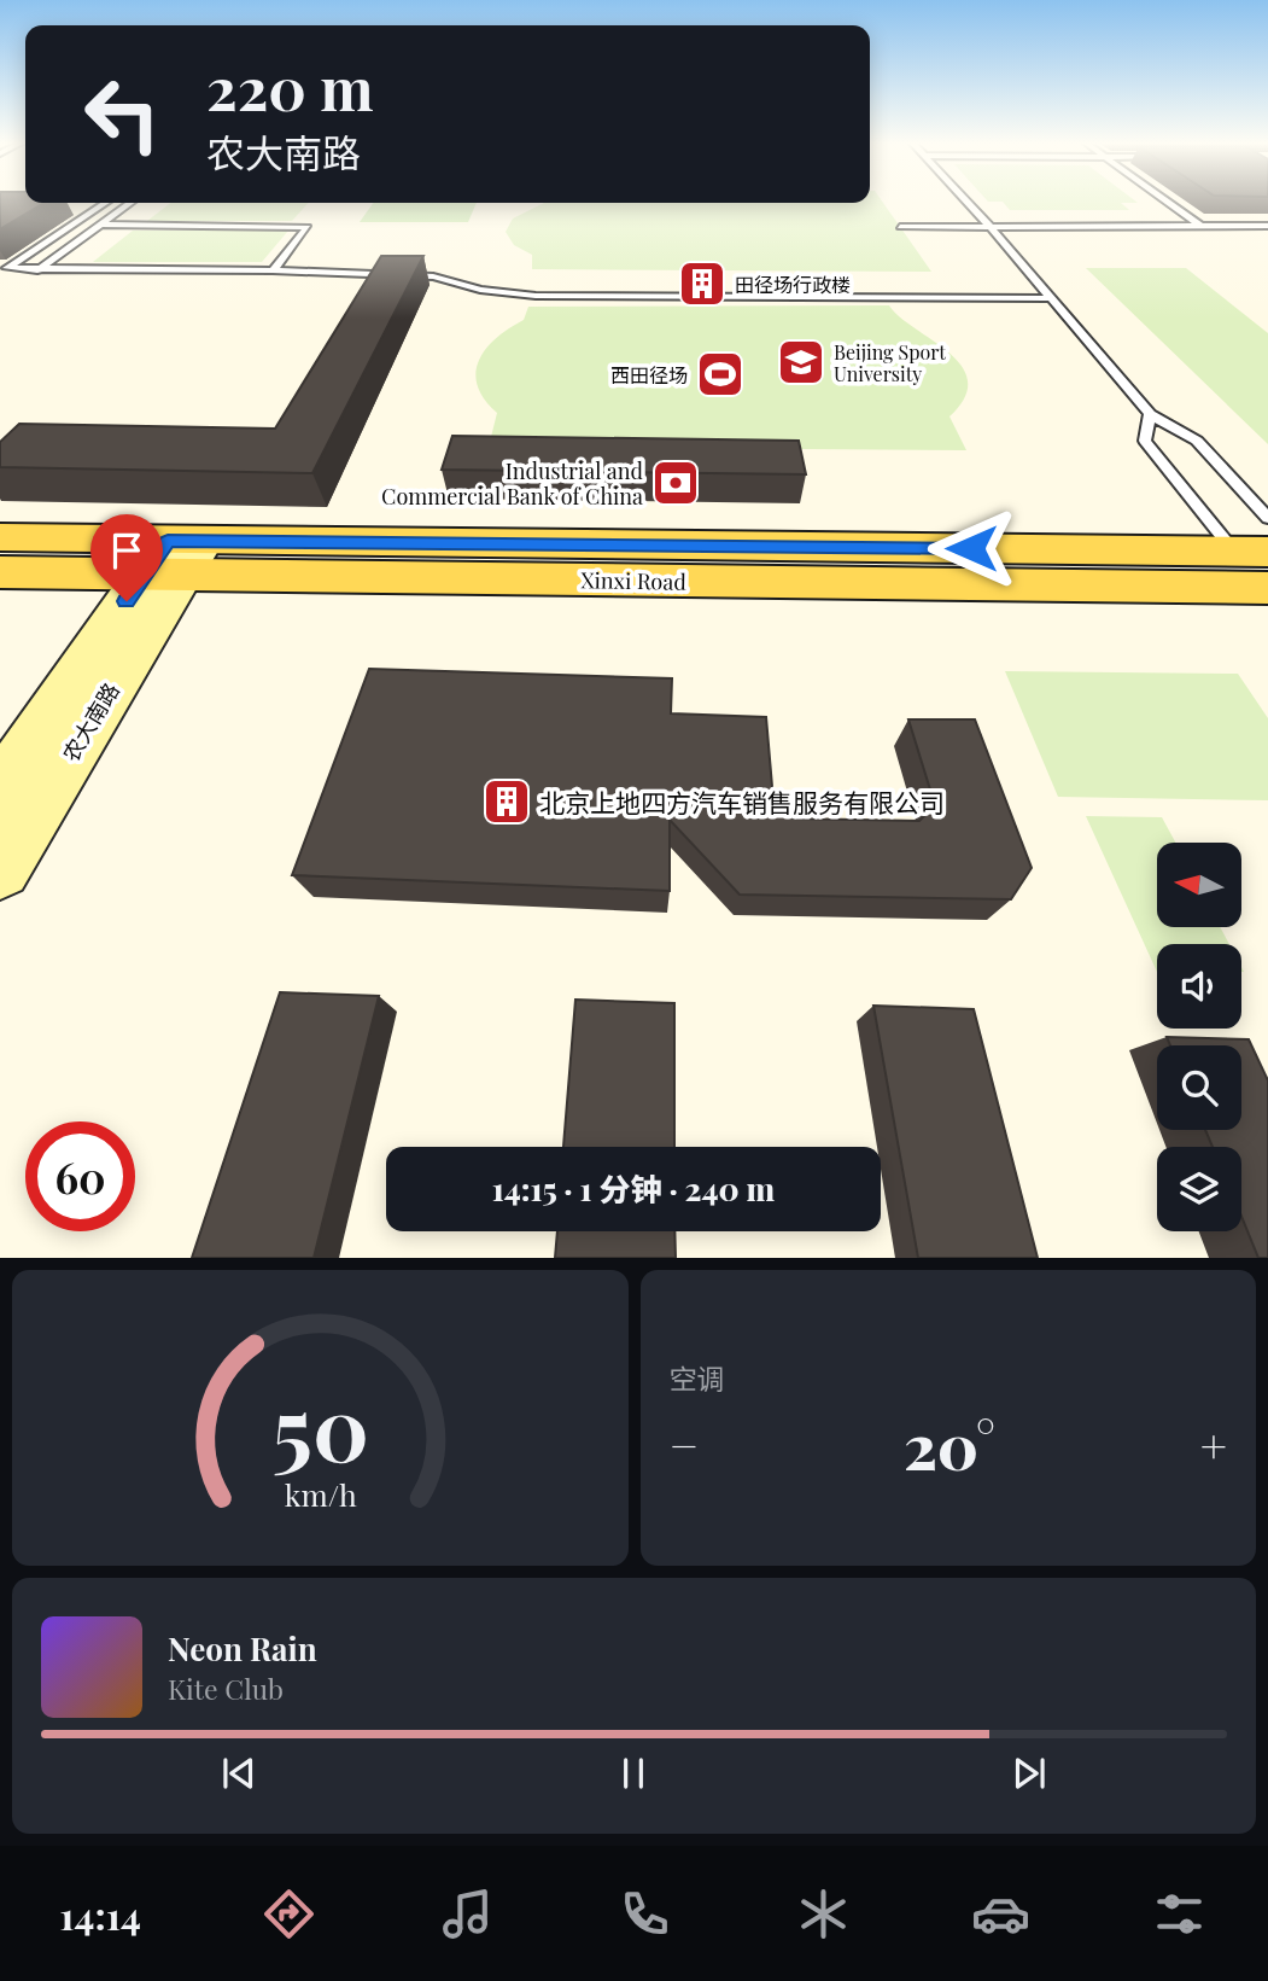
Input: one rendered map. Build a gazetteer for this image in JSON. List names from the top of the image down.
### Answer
{
  "streets": {
    "main road": ["Xinxi Road", "农大南路"]
  },
  "crossings": [
    ["Xinxi Road", "农大南路"]
  ],
  "places": {
    "building": ["田径场行政楼", "北京上地四方汽车销售服务有限公司"],
    "school or university": ["Beijing Sport University"],
    "sports": ["西田径场"],
    "bank": ["Industrial and Commercial Bank of China"]
  },
  "north": "left",
  "page": {
    "turn": ["220 m", "农大南路"],
    "limit": "60",
    "trip": "14:15 · 1 分钟 · 240 m",
    "tile": "空调",
    "heat": ["−", "20°", "+"],
    "song": ["Neon Rain", "Kite Club"],
    "tabs": "14:14",
    "gauge": ["50", "km/h"]
  }
}
